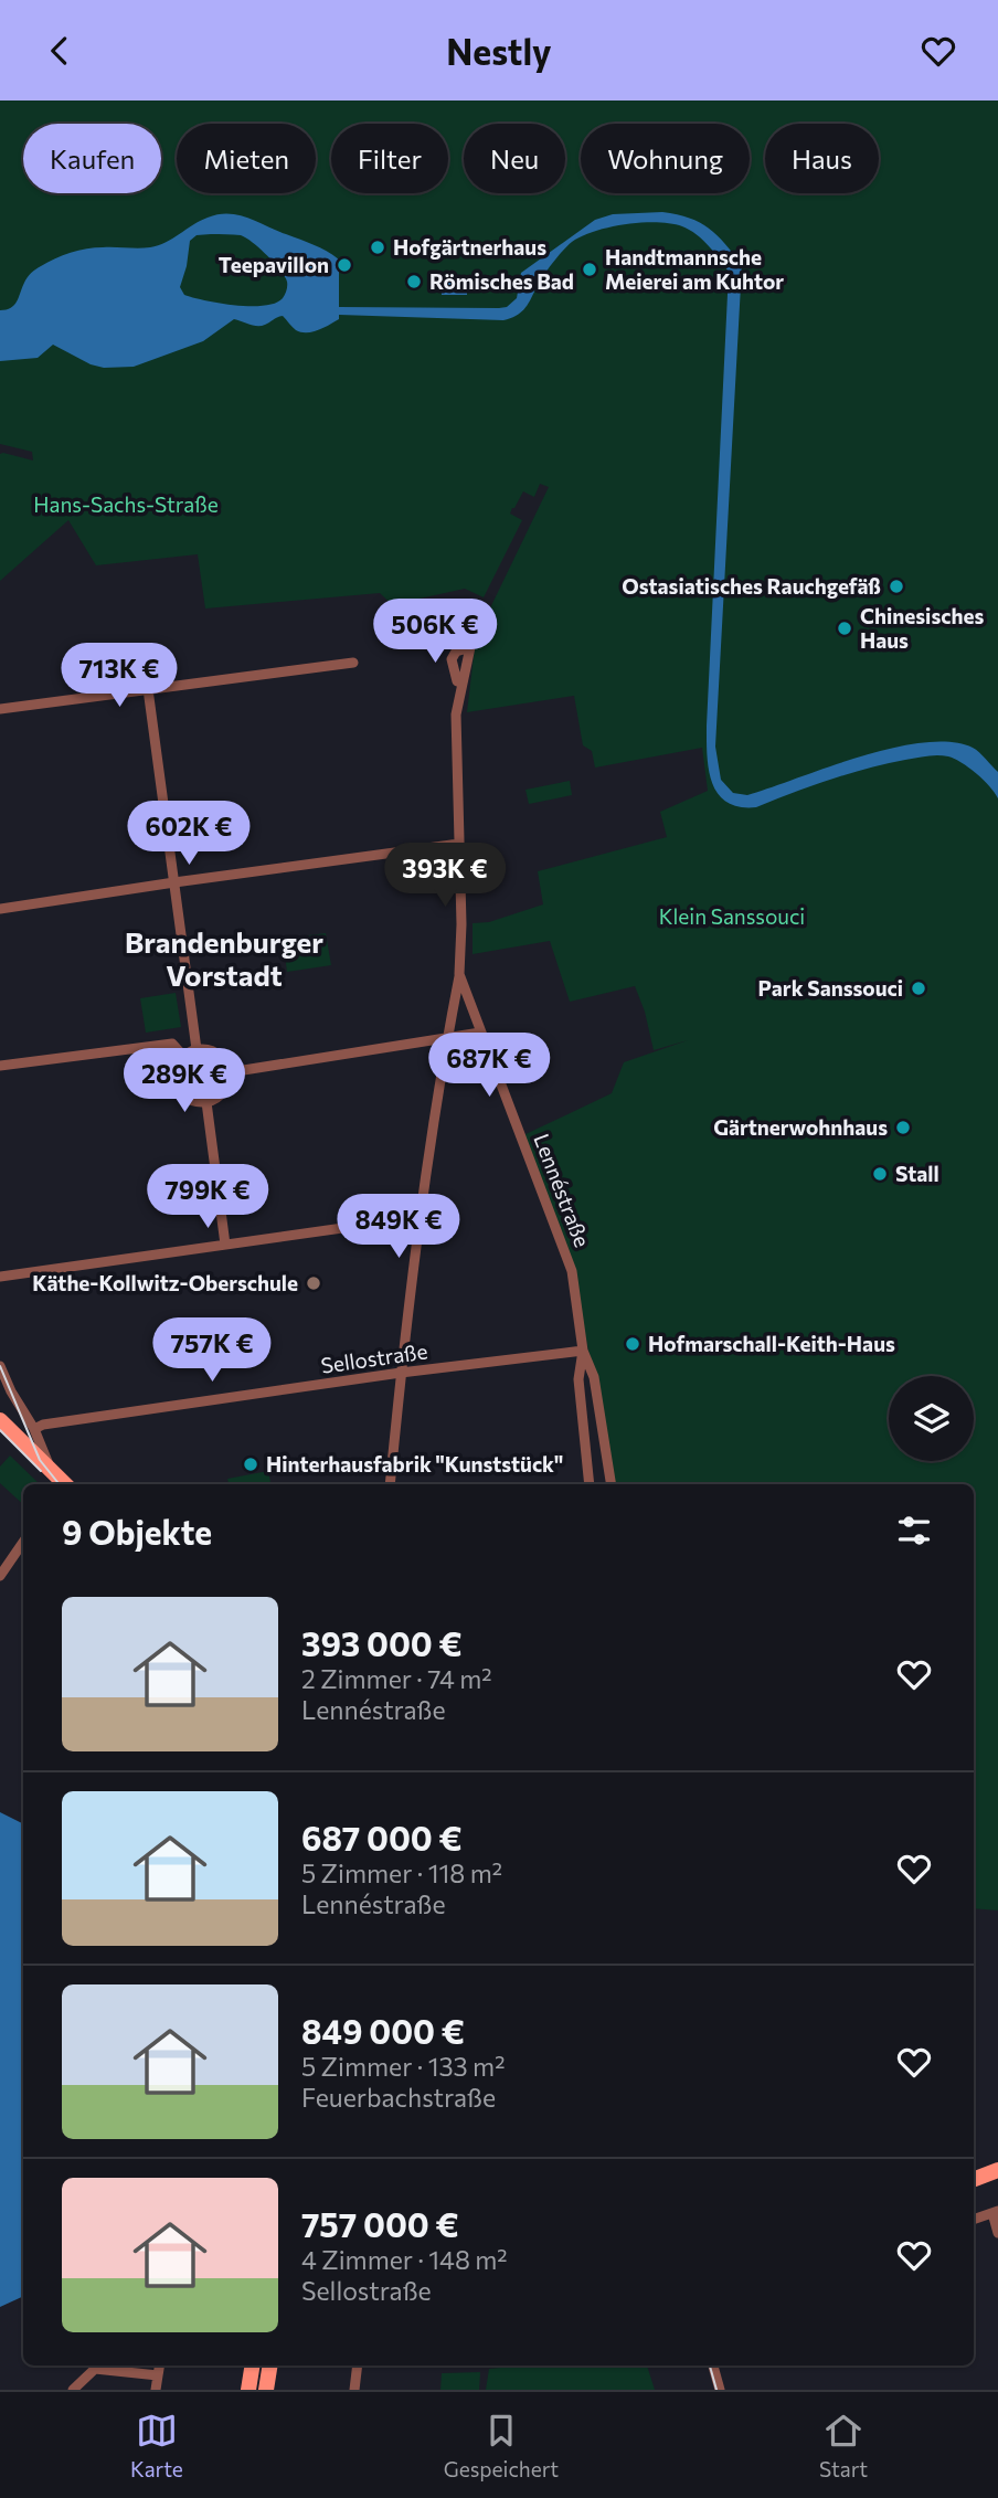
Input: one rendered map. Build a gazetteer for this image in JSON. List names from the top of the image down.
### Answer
{
  "streets": {
    "street": ["Lennéstraße", "Sellostraße"]
  },
  "crossings": [
    ["Lennéstraße", "Sellostraße"]
  ],
  "districts": ["Brandenburger Vorstadt"],
  "parks": ["Hans-Sachs-Straße", "Klein Sanssouci"],
  "places": [
    "Hofgärtnerhaus",
    "Teepavillon",
    "Handtmannsche Meierei am Kuhtor",
    "Römisches Bad",
    "Ostasiatisches Rauchgefäß",
    "Chinesisches Haus",
    "Park Sanssouci",
    "Gärtnerwohnhaus",
    "Stall",
    "Käthe-Kollwitz-Oberschule",
    "Hofmarschall-Keith-Haus",
    "Hinterhausfabrik \"Kunststück\""
  ],
  "page": {
    "header": "Nestly",
    "chip": [
      "Kaufen",
      "Mieten",
      "Filter",
      "Neu",
      "Wohnung",
      "Haus"
    ],
    "price": [
      "506K €",
      "713K €",
      "602K €",
      "393K €",
      "687K €",
      "289K €",
      "799K €",
      "849K €",
      "757K €"
    ],
    "heading": "9 Objekte",
    "list": [
      {
        "name": "393 000 €",
        "note": "2 Zimmer · 74 m² · Lennéstraße"
      },
      {
        "name": "687 000 €",
        "note": "5 Zimmer · 118 m² · Lennéstraße"
      },
      {
        "name": "849 000 €",
        "note": "5 Zimmer · 133 m² · Feuerbachstraße"
      },
      {
        "name": "757 000 €",
        "note": "4 Zimmer · 148 m² · Sellostraße"
      }
    ],
    "tabs": ["Karte", "Gespeichert", "Start"]
  }
}
